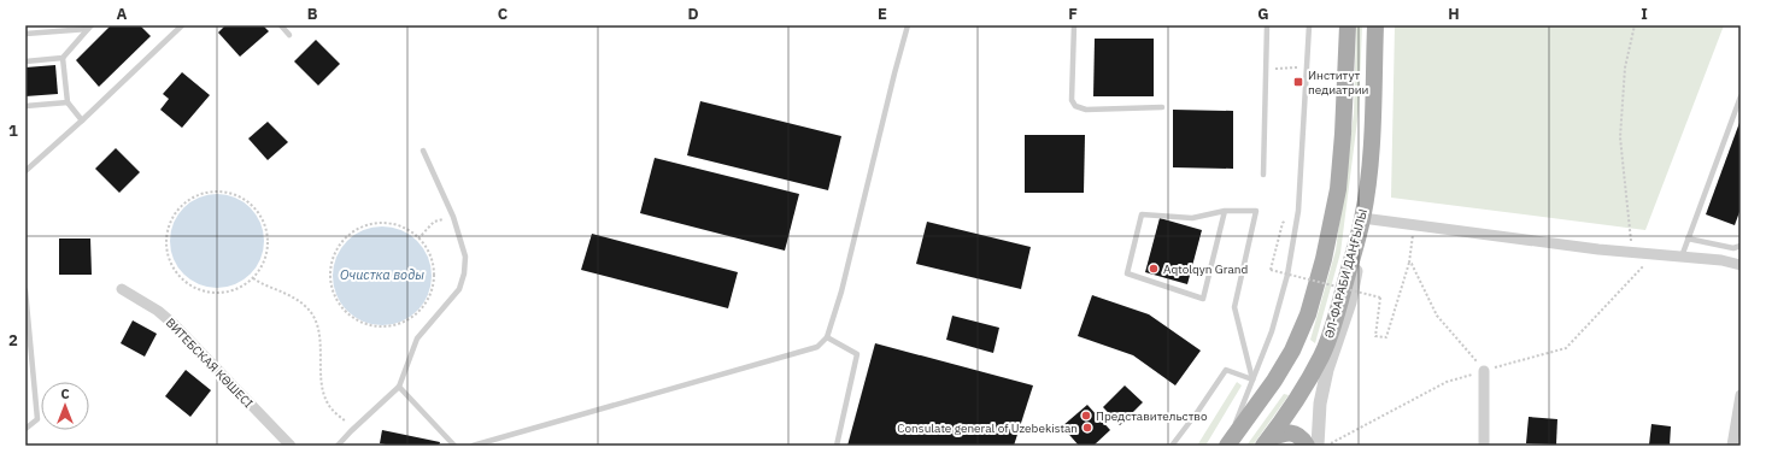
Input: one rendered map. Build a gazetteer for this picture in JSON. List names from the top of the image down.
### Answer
{
  "streets": {
    "main road": ["ӘЛ-ФАРАБИ ДАҢҒЫЛЫ"],
    "street": ["ВИТЕБСКАЯ КӨШЕСІ"]
  },
  "water": ["Очистка воды"],
  "places": {
    "transit": ["Институт педиатрии"],
    "other": ["Aqtolqyn Grand", "Представительство", "Consulate general of Uzebekistan"]
  },
  "north": "top",
  "grid": {
    "columns": [
      "A",
      "B",
      "C",
      "D",
      "E",
      "F",
      "G",
      "H",
      "I"
    ],
    "rows": ["1", "2"]
  }
}
